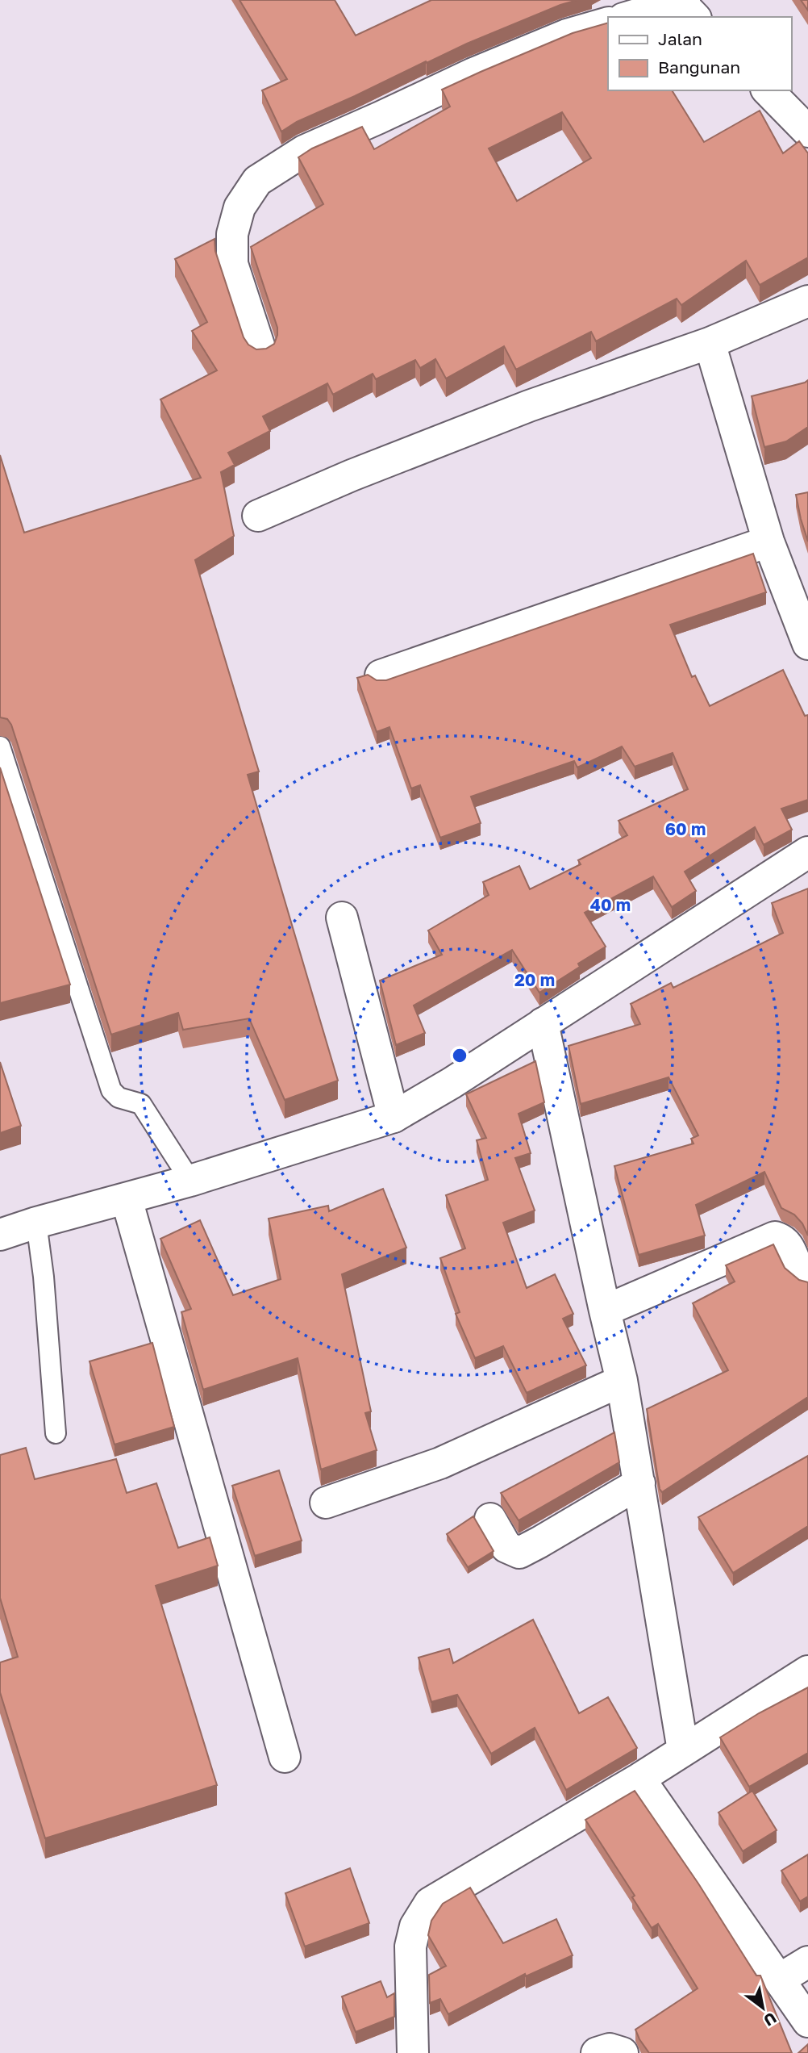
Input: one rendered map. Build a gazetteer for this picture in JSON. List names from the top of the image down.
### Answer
{
  "legend": ["Jalan", "Bangunan"],
  "north": "bottom right",
  "rings": ["60 m", "40 m", "20 m"]
}
